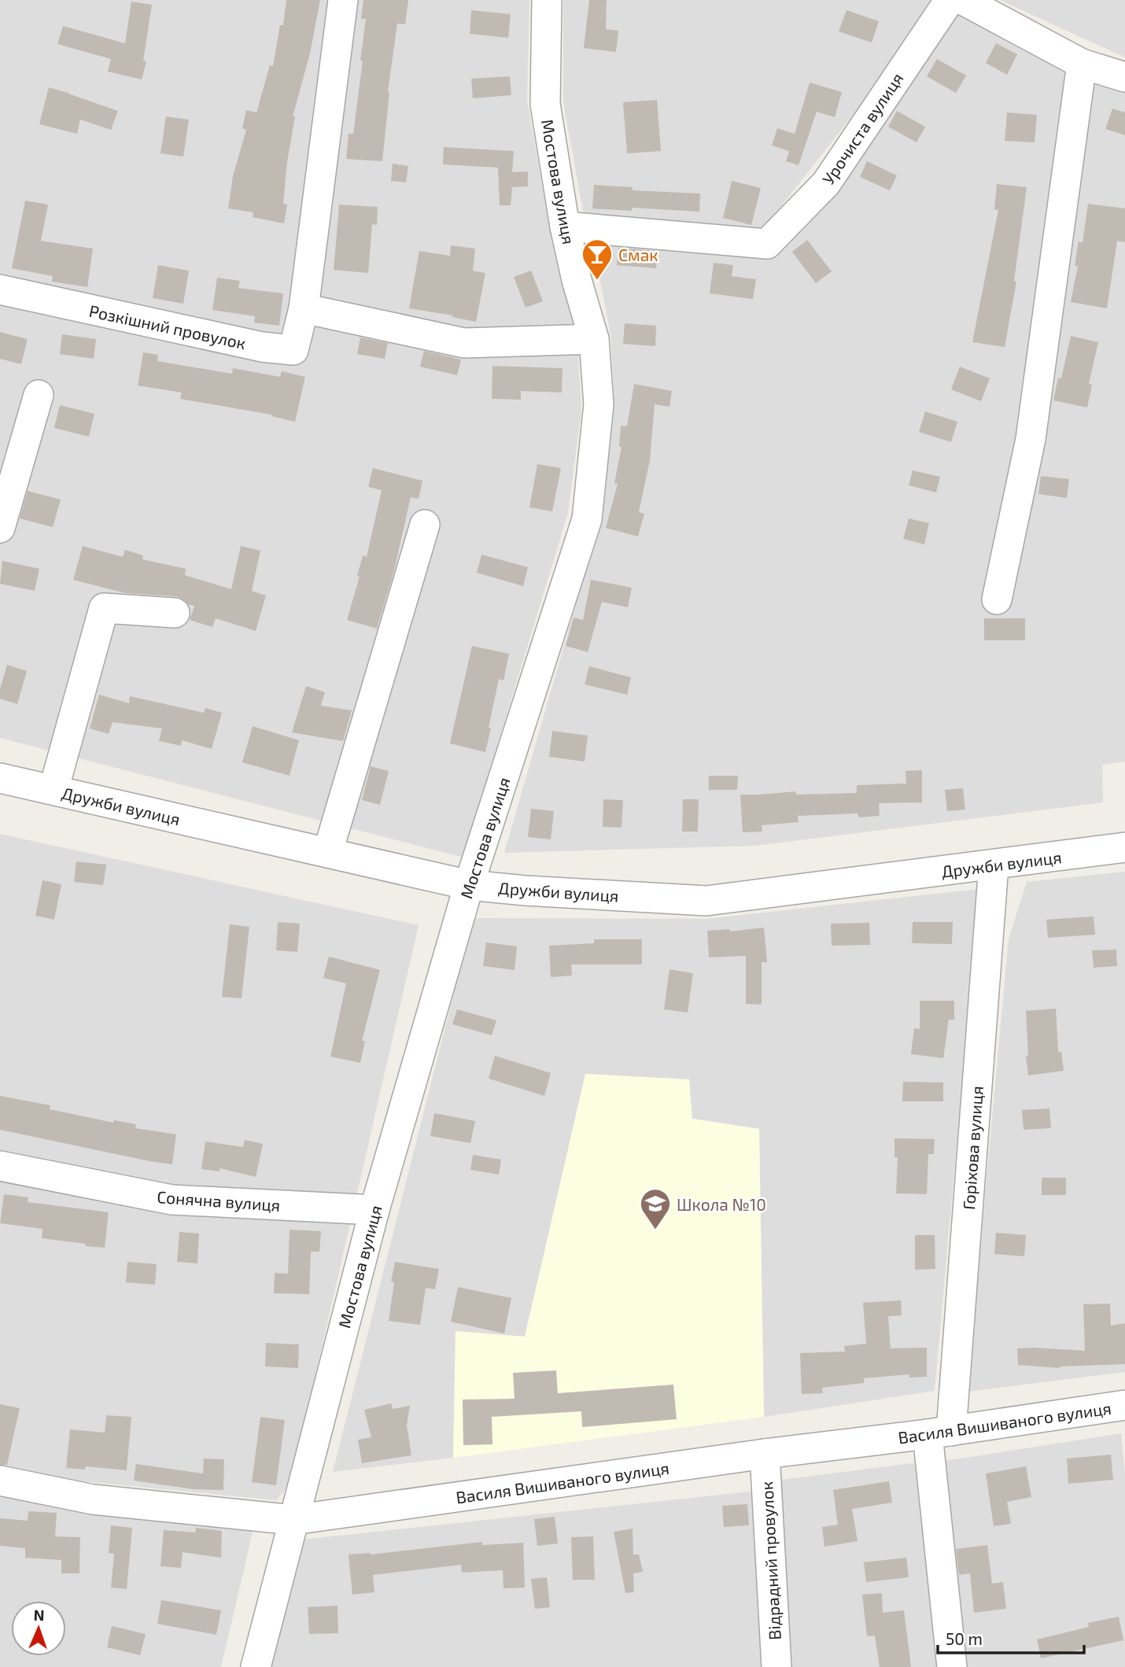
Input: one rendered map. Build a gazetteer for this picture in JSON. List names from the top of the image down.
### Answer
{
  "streets": {
    "street": [
      "Урочиста вулиця",
      "Мостова вулиця",
      "Розкішний провулок",
      "Дружби вулиця",
      "Горіхова вулиця",
      "Сонячна вулиця",
      "Василя Вишиваного вулиця",
      "Відрадний провулок"
    ]
  },
  "crossings": [
    ["Урочиста вулиця", "Мостова вулиця"],
    ["Мостова вулиця", "Дружби вулиця"],
    ["Мостова вулиця", "Сонячна вулиця"],
    ["Мостова вулиця", "Василя Вишиваного вулиця"],
    ["Дружби вулиця", "Горіхова вулиця"],
    ["Горіхова вулиця", "Василя Вишиваного вулиця"],
    ["Василя Вишиваного вулиця", "Відрадний провулок"]
  ],
  "places": {
    "bar": ["Смак"],
    "school or university": ["Школа №10"]
  },
  "scale_bar": "50 m",
  "north": "top"
}
